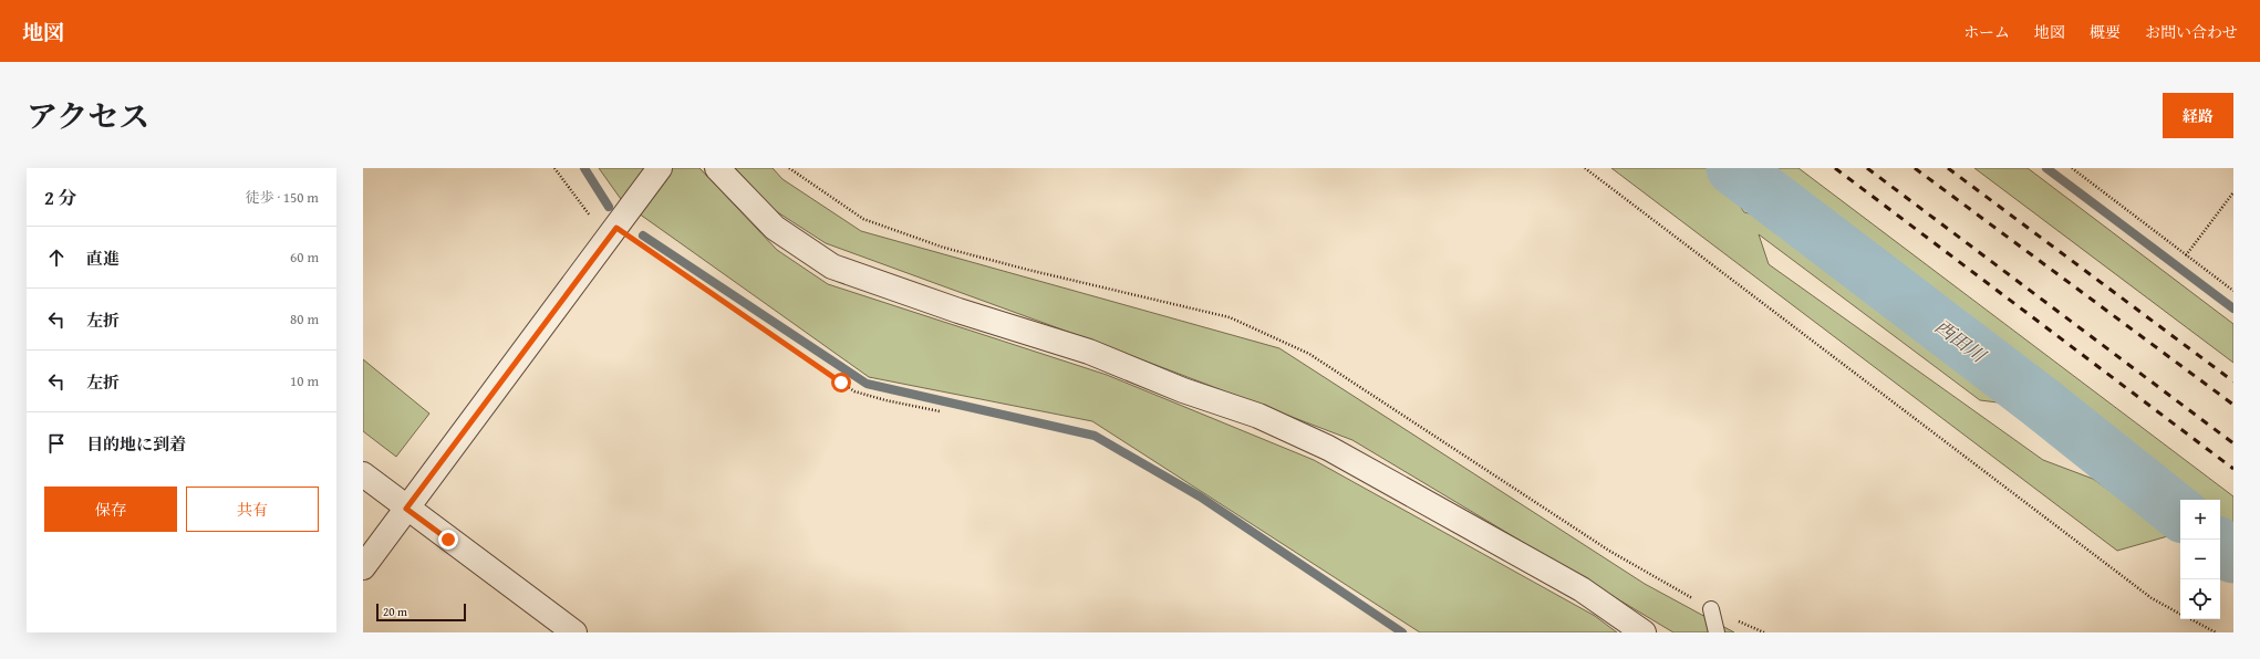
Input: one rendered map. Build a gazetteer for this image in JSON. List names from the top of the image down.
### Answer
{
  "water": ["西田川"],
  "scale_bar": "20 m",
  "page": {
    "header": "地図",
    "nav": [
      "ホーム",
      "地図",
      "概要",
      "お問い合わせ"
    ],
    "title": "アクセス",
    "buttons": [
      "経路",
      ["保存", "共有"]
    ],
    "heading": ["2 分", "徒歩 · 150 m"],
    "list": [
      ["直進", "60 m"],
      ["左折", "80 m"],
      ["左折", "10 m"],
      "目的地に到着"
    ],
    "map_buttons": ["+", "−"],
    "scale": "20 m"
  }
}
